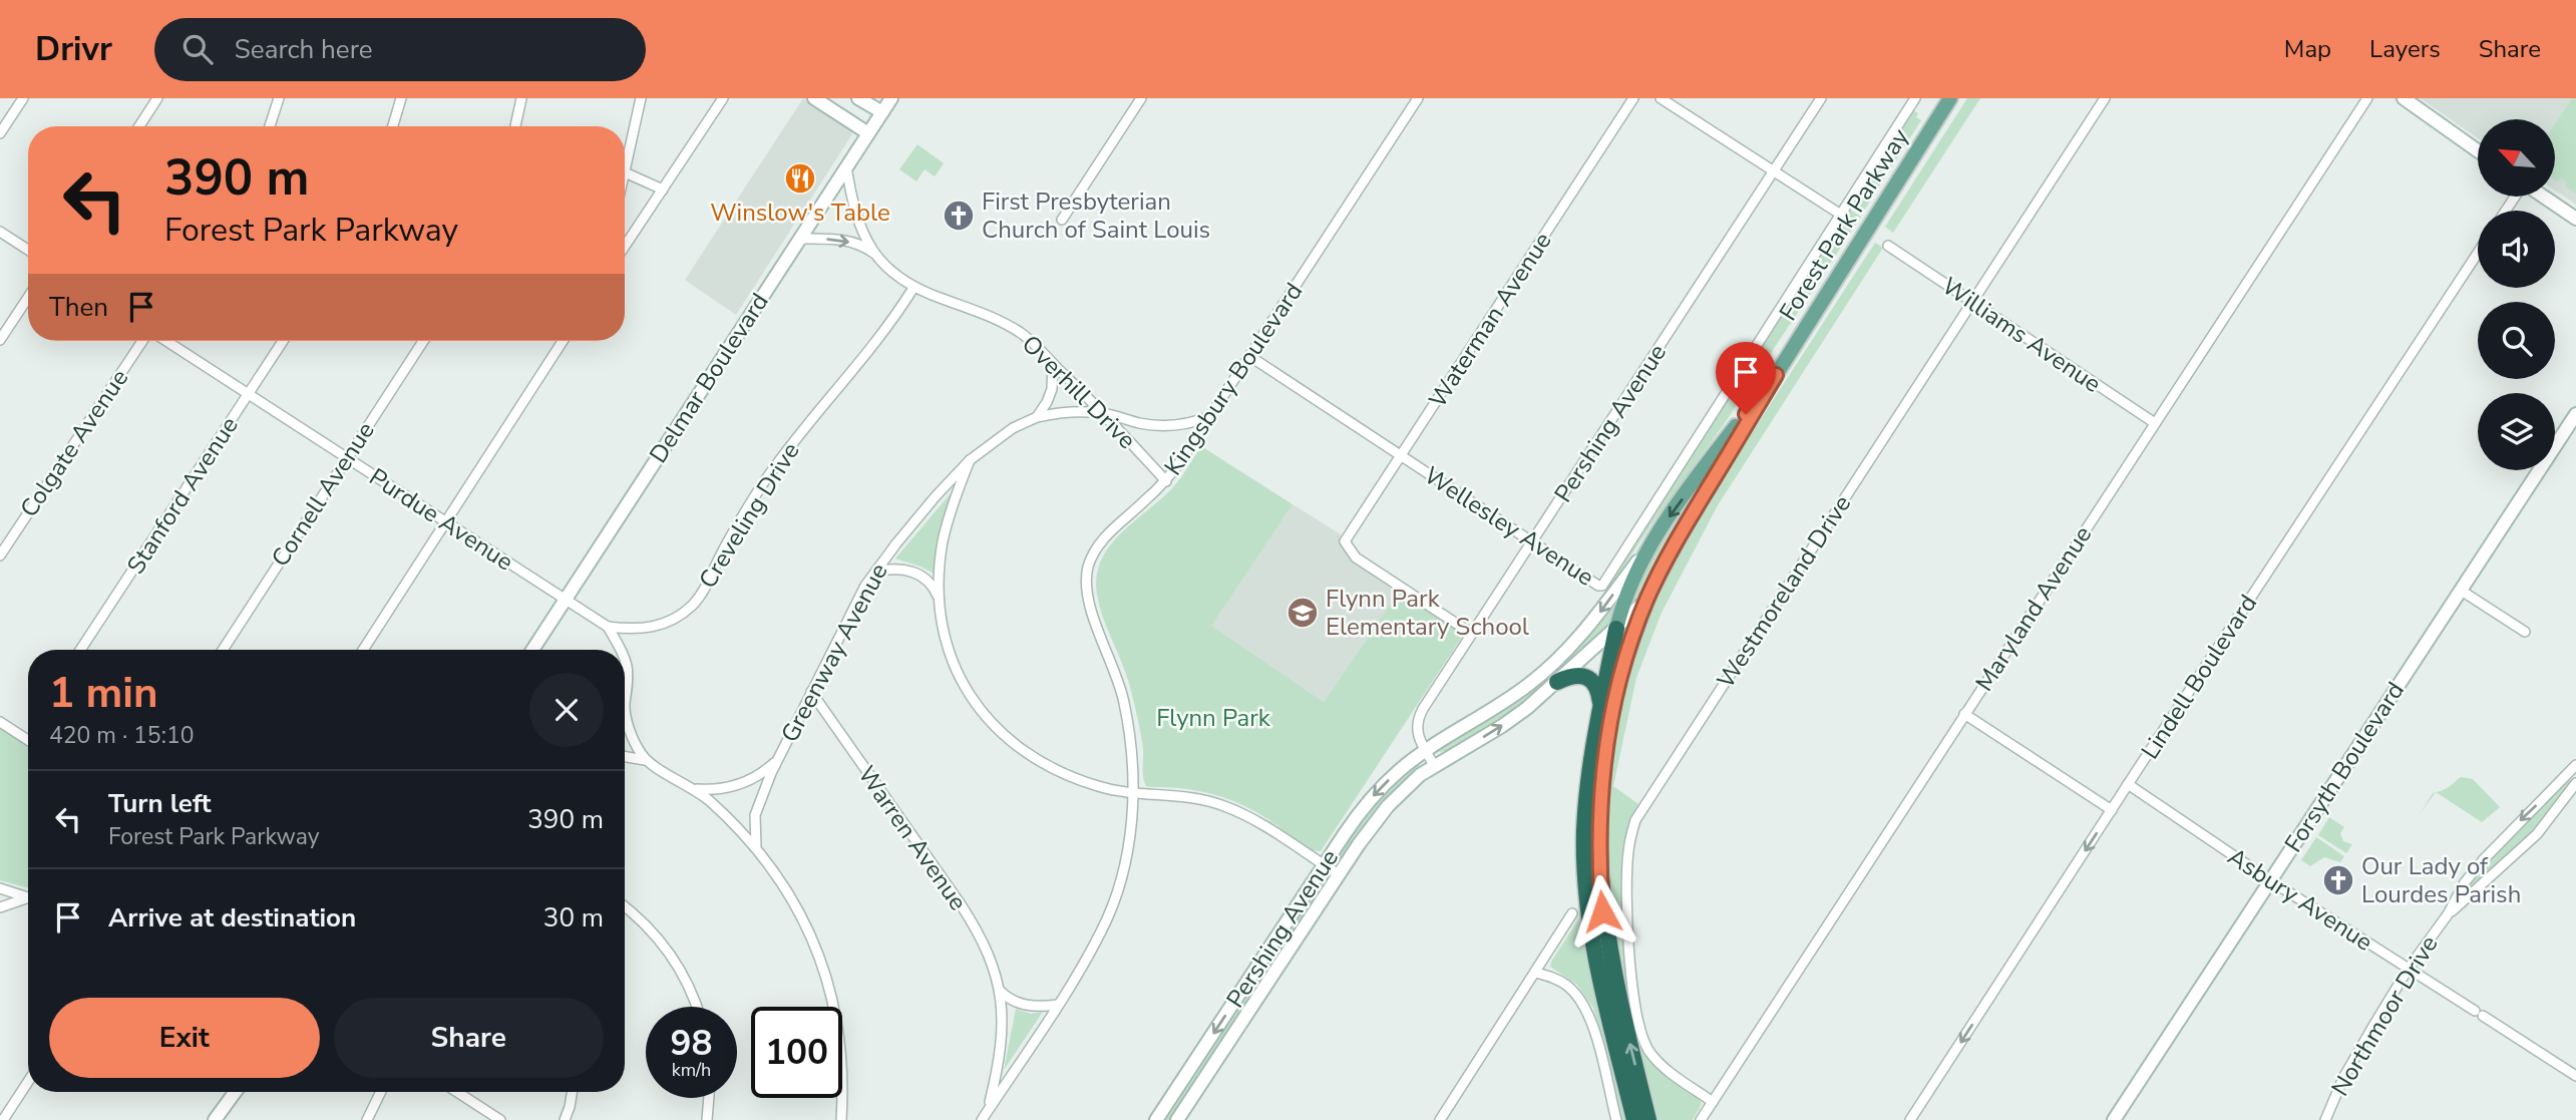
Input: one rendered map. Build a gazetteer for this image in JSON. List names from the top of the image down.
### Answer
{
  "streets": {
    "highway": ["Forest Park Parkway"],
    "main road": ["Delmar Boulevard", "Pershing Avenue", "Forsyth Boulevard"],
    "street": [
      "Waterman Avenue",
      "Williams Avenue",
      "Kingsbury Boulevard",
      "Overhill Drive",
      "Colgate Avenue",
      "Cornell Avenue",
      "Stanford Avenue",
      "Creveling Drive",
      "Purdue Avenue",
      "Wellesley Avenue",
      "Westmoreland Drive",
      "Maryland Avenue",
      "Greenway Avenue",
      "Lindell Boulevard",
      "Warren Avenue",
      "Asbury Avenue",
      "Northmoor Drive"
    ]
  },
  "crossings": [
    ["Forest Park Parkway", "Pershing Avenue"],
    ["Waterman Avenue", "Pershing Avenue"],
    ["Waterman Avenue", "Wellesley Avenue"],
    ["Williams Avenue", "Westmoreland Drive"],
    ["Williams Avenue", "Maryland Avenue"],
    ["Delmar Boulevard", "Overhill Drive"],
    ["Delmar Boulevard", "Purdue Avenue"],
    ["Kingsbury Boulevard", "Overhill Drive"],
    ["Kingsbury Boulevard", "Wellesley Avenue"],
    ["Kingsbury Boulevard", "Warren Avenue"],
    ["Overhill Drive", "Creveling Drive"],
    ["Pershing Avenue", "Wellesley Avenue"],
    ["Cornell Avenue", "Purdue Avenue"],
    ["Stanford Avenue", "Purdue Avenue"],
    ["Creveling Drive", "Purdue Avenue"],
    ["Westmoreland Drive", "Maryland Avenue"],
    ["Greenway Avenue", "Warren Avenue"],
    ["Lindell Boulevard", "Asbury Avenue"],
    ["Forsyth Boulevard", "Asbury Avenue"],
    ["Asbury Avenue", "Northmoor Drive"]
  ],
  "one_way": ["Lindell Boulevard"],
  "parks": ["Flynn Park"],
  "places": {
    "restaurant": ["Winslow's Table"],
    "church": ["First Presbyterian Church of Saint Louis", "Our Lady of Lourdes Parish"],
    "school or university": ["Flynn Park Elementary School"]
  },
  "north": "top left",
  "page": {
    "header": "Drivr",
    "search": "Search here",
    "nav": ["Map", "Layers", "Share"],
    "turn": ["390 m", "Forest Park Parkway"],
    "then": "Then",
    "heading": ["1 min", "420 m · 15:10"],
    "list": [
      {
        "name": "Turn left",
        "note": "Forest Park Parkway",
        "value": "390 m"
      },
      {
        "name": "Arrive at destination",
        "value": "30 m"
      }
    ],
    "buttons": ["Exit", "Share"],
    "speed": "98 km/h",
    "limit": "100"
  }
}
